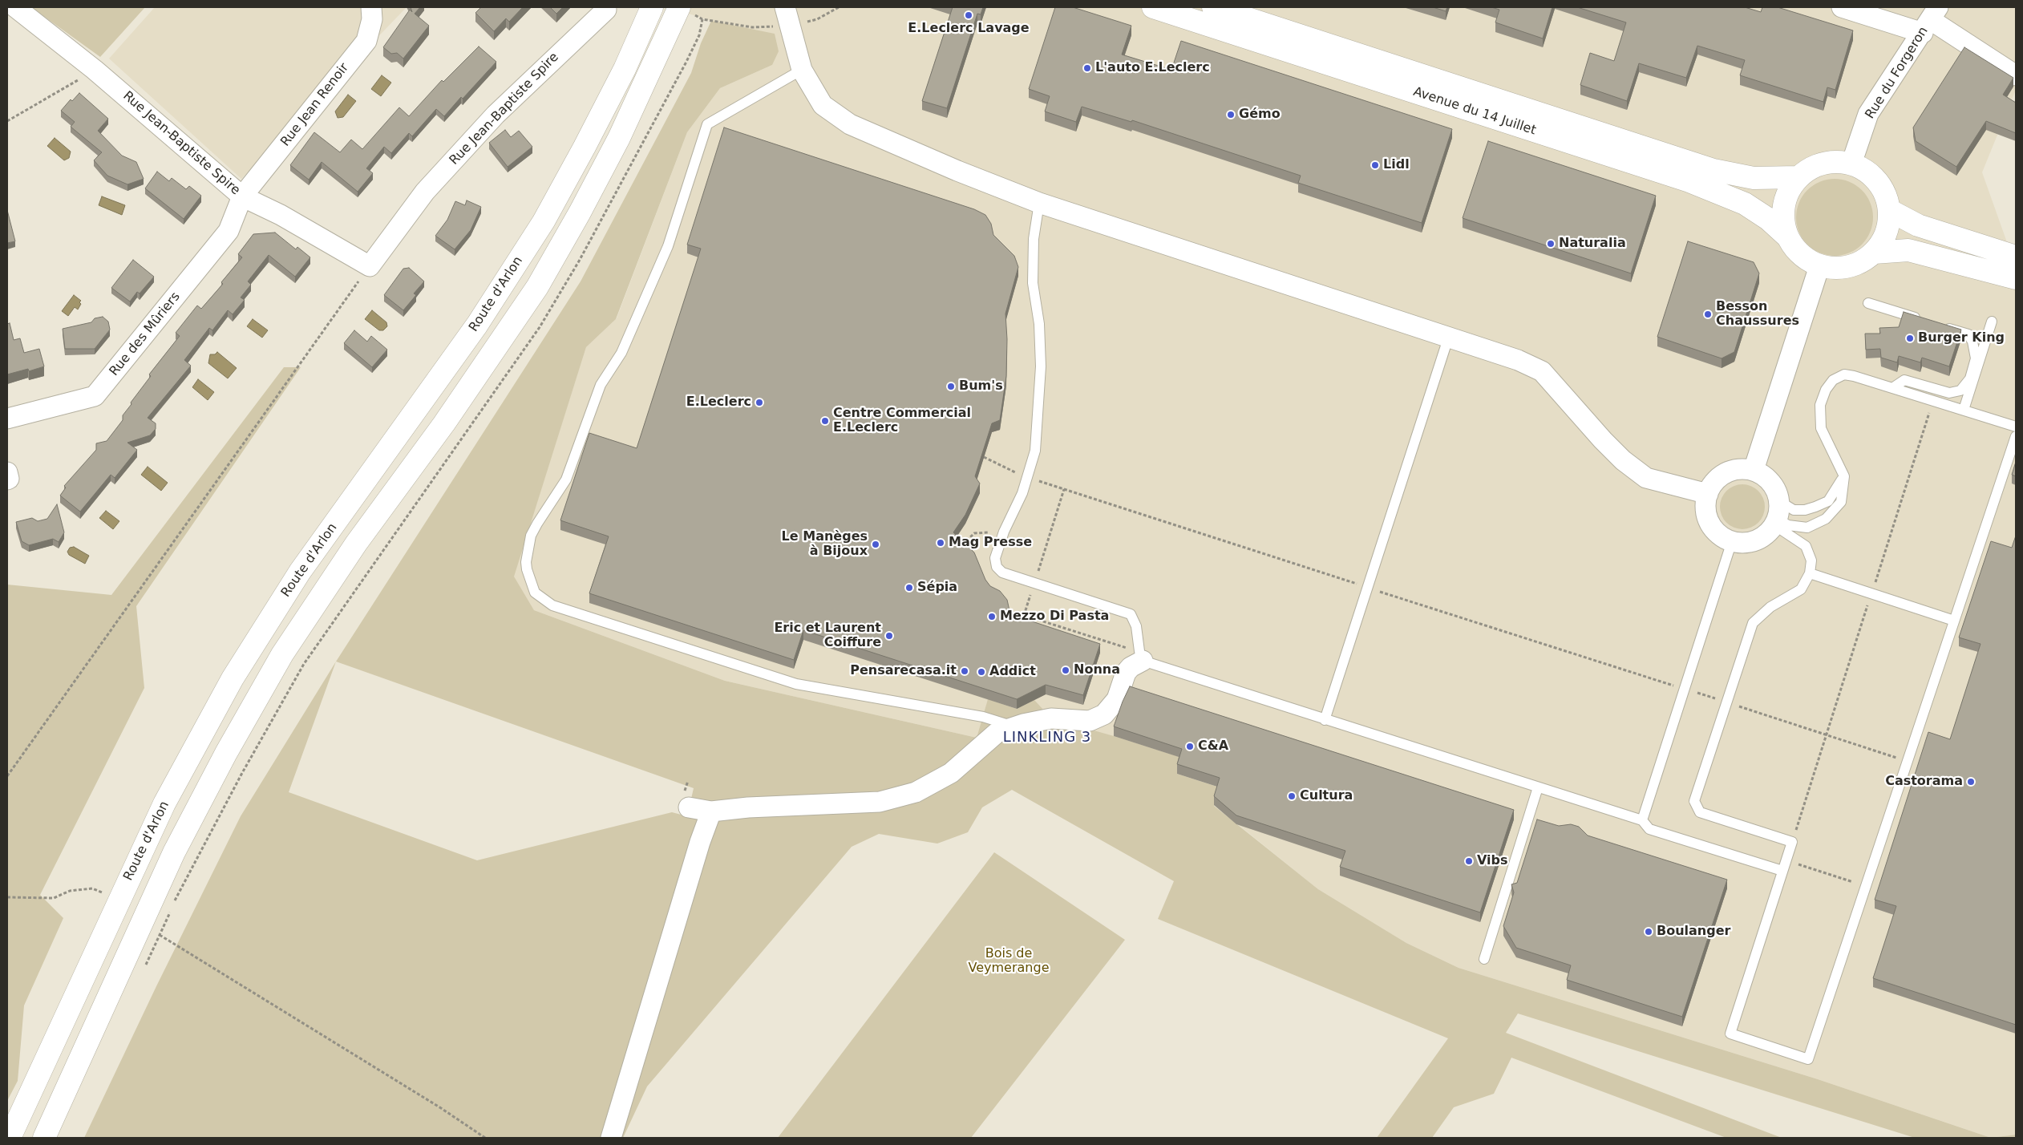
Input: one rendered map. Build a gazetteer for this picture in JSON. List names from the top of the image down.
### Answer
{
  "streets": {
    "main road": ["Avenue du 14 Juillet", "Route d'Arlon"],
    "street": [
      "Rue du Forgeron",
      "Rue Jean Renoir",
      "Rue Jean-Baptiste Spire",
      "Rue des Mûriers"
    ]
  },
  "crossings": [
    ["Rue du Forgeron", "Avenue du 14 Juillet"],
    ["Rue Jean Renoir", "Rue Jean-Baptiste Spire"],
    ["Rue Jean Renoir", "Rue des Mûriers"],
    ["Rue Jean-Baptiste Spire", "Rue des Mûriers"]
  ],
  "districts": ["LINKLING 3"],
  "parks": ["Bois de Veymerange"],
  "places": [
    "E.Leclerc Lavage",
    "L'auto E.Leclerc",
    "Gémo",
    "Lidl",
    "Naturalia",
    "Besson Chaussures",
    "Burger King",
    "Bum's",
    "E.Leclerc",
    "Centre Commercial E.Leclerc",
    "Mag Presse",
    "Le Manèges à Bijoux",
    "Sépia",
    "Mezzo Di Pasta",
    "Eric et Laurent Coiffure",
    "Nonna",
    "Pensarecasa.it",
    "Addict",
    "C&A",
    "Castorama",
    "Cultura",
    "Vibs",
    "Boulanger"
  ]
}
